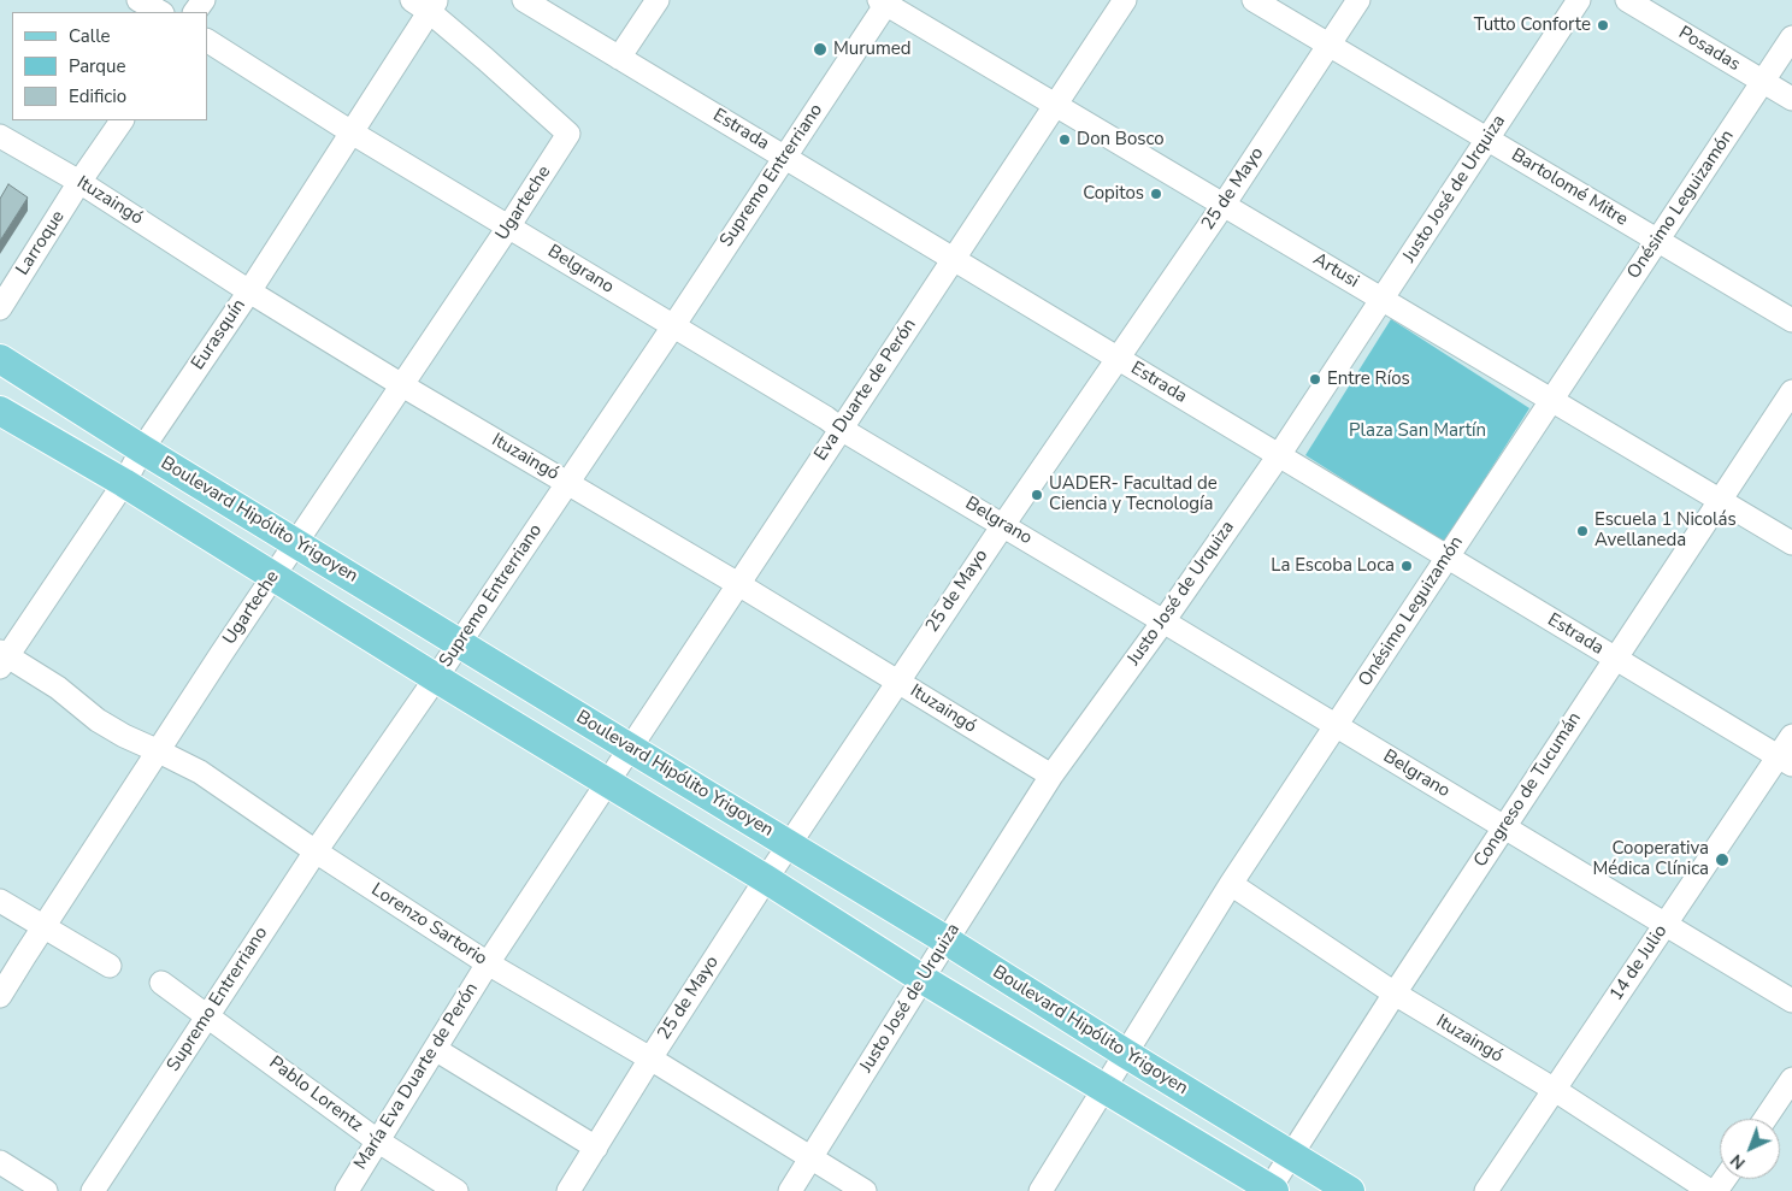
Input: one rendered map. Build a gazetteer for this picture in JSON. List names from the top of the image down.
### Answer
{
  "streets": {
    "main road": ["Boulevard Hipólito Yrigoyen"],
    "street": [
      "Posadas",
      "Estrada",
      "Supremo Entrerriano",
      "Bartolomé Mitre",
      "25 de Mayo",
      "Justo José de Urquiza",
      "Ituzaingó",
      "Ugarteche",
      "Onésimo Leguizamón",
      "Larroque",
      "Belgrano",
      "Artusi",
      "Eurasquín",
      "Eva Duarte de Perón",
      "Congreso de Tucumán",
      "Lorenzo Sartorio",
      "14 de Julio",
      "María Eva Duarte de Perón",
      "Pablo Lorentz"
    ]
  },
  "crossings": [
    ["Posadas", "Onésimo Leguizamón"],
    ["Estrada", "Supremo Entrerriano"],
    ["Estrada", "25 de Mayo"],
    ["Estrada", "Justo José de Urquiza"],
    ["Estrada", "Onésimo Leguizamón"],
    ["Estrada", "Eva Duarte de Perón"],
    ["Estrada", "Congreso de Tucumán"],
    ["Estrada", "14 de Julio"],
    ["Supremo Entrerriano", "Ituzaingó"],
    ["Supremo Entrerriano", "Belgrano"],
    ["Supremo Entrerriano", "Artusi"],
    ["Supremo Entrerriano", "Boulevard Hipólito Yrigoyen"],
    ["Supremo Entrerriano", "Lorenzo Sartorio"],
    ["Supremo Entrerriano", "Pablo Lorentz"],
    ["Bartolomé Mitre", "25 de Mayo"],
    ["Bartolomé Mitre", "Justo José de Urquiza"],
    ["Bartolomé Mitre", "Onésimo Leguizamón"],
    ["25 de Mayo", "Ituzaingó"],
    ["25 de Mayo", "Belgrano"],
    ["25 de Mayo", "Artusi"],
    ["25 de Mayo", "Boulevard Hipólito Yrigoyen"],
    ["25 de Mayo", "Lorenzo Sartorio"],
    ["Justo José de Urquiza", "Ituzaingó"],
    ["Justo José de Urquiza", "Belgrano"],
    ["Justo José de Urquiza", "Artusi"],
    ["Justo José de Urquiza", "Boulevard Hipólito Yrigoyen"],
    ["Justo José de Urquiza", "Lorenzo Sartorio"],
    ["Ituzaingó", "Ugarteche"],
    ["Ituzaingó", "Onésimo Leguizamón"],
    ["Ituzaingó", "Larroque"],
    ["Ituzaingó", "Eurasquín"],
    ["Ituzaingó", "Eva Duarte de Perón"],
    ["Ituzaingó", "Congreso de Tucumán"],
    ["Ituzaingó", "14 de Julio"],
    ["Ugarteche", "Belgrano"],
    ["Ugarteche", "Eurasquín"],
    ["Ugarteche", "Boulevard Hipólito Yrigoyen"],
    ["Ugarteche", "Lorenzo Sartorio"],
    ["Onésimo Leguizamón", "Belgrano"],
    ["Onésimo Leguizamón", "Artusi"],
    ["Onésimo Leguizamón", "Boulevard Hipólito Yrigoyen"],
    ["Belgrano", "Eurasquín"],
    ["Belgrano", "Eva Duarte de Perón"],
    ["Belgrano", "Congreso de Tucumán"],
    ["Belgrano", "14 de Julio"],
    ["Artusi", "Eva Duarte de Perón"],
    ["Artusi", "Congreso de Tucumán"],
    ["Eurasquín", "Boulevard Hipólito Yrigoyen"],
    ["Eurasquín", "Lorenzo Sartorio"],
    ["Eva Duarte de Perón", "Boulevard Hipólito Yrigoyen"],
    ["Eva Duarte de Perón", "María Eva Duarte de Perón"],
    ["Boulevard Hipólito Yrigoyen", "Congreso de Tucumán"],
    ["Lorenzo Sartorio", "María Eva Duarte de Perón"],
    ["María Eva Duarte de Perón", "Pablo Lorentz"]
  ],
  "parks": ["Plaza San Martín"],
  "places": [
    "Tutto Conforte",
    "Murumed",
    "Don Bosco",
    "Copitos",
    "Entre Ríos",
    "UADER- Facultad de Ciencia y Tecnología",
    "Escuela 1 Nicolás Avellaneda",
    "La Escoba Loca",
    "Cooperativa Médica Clínica"
  ],
  "legend": ["Calle", "Parque", "Edificio"],
  "north": "bottom left"
}
